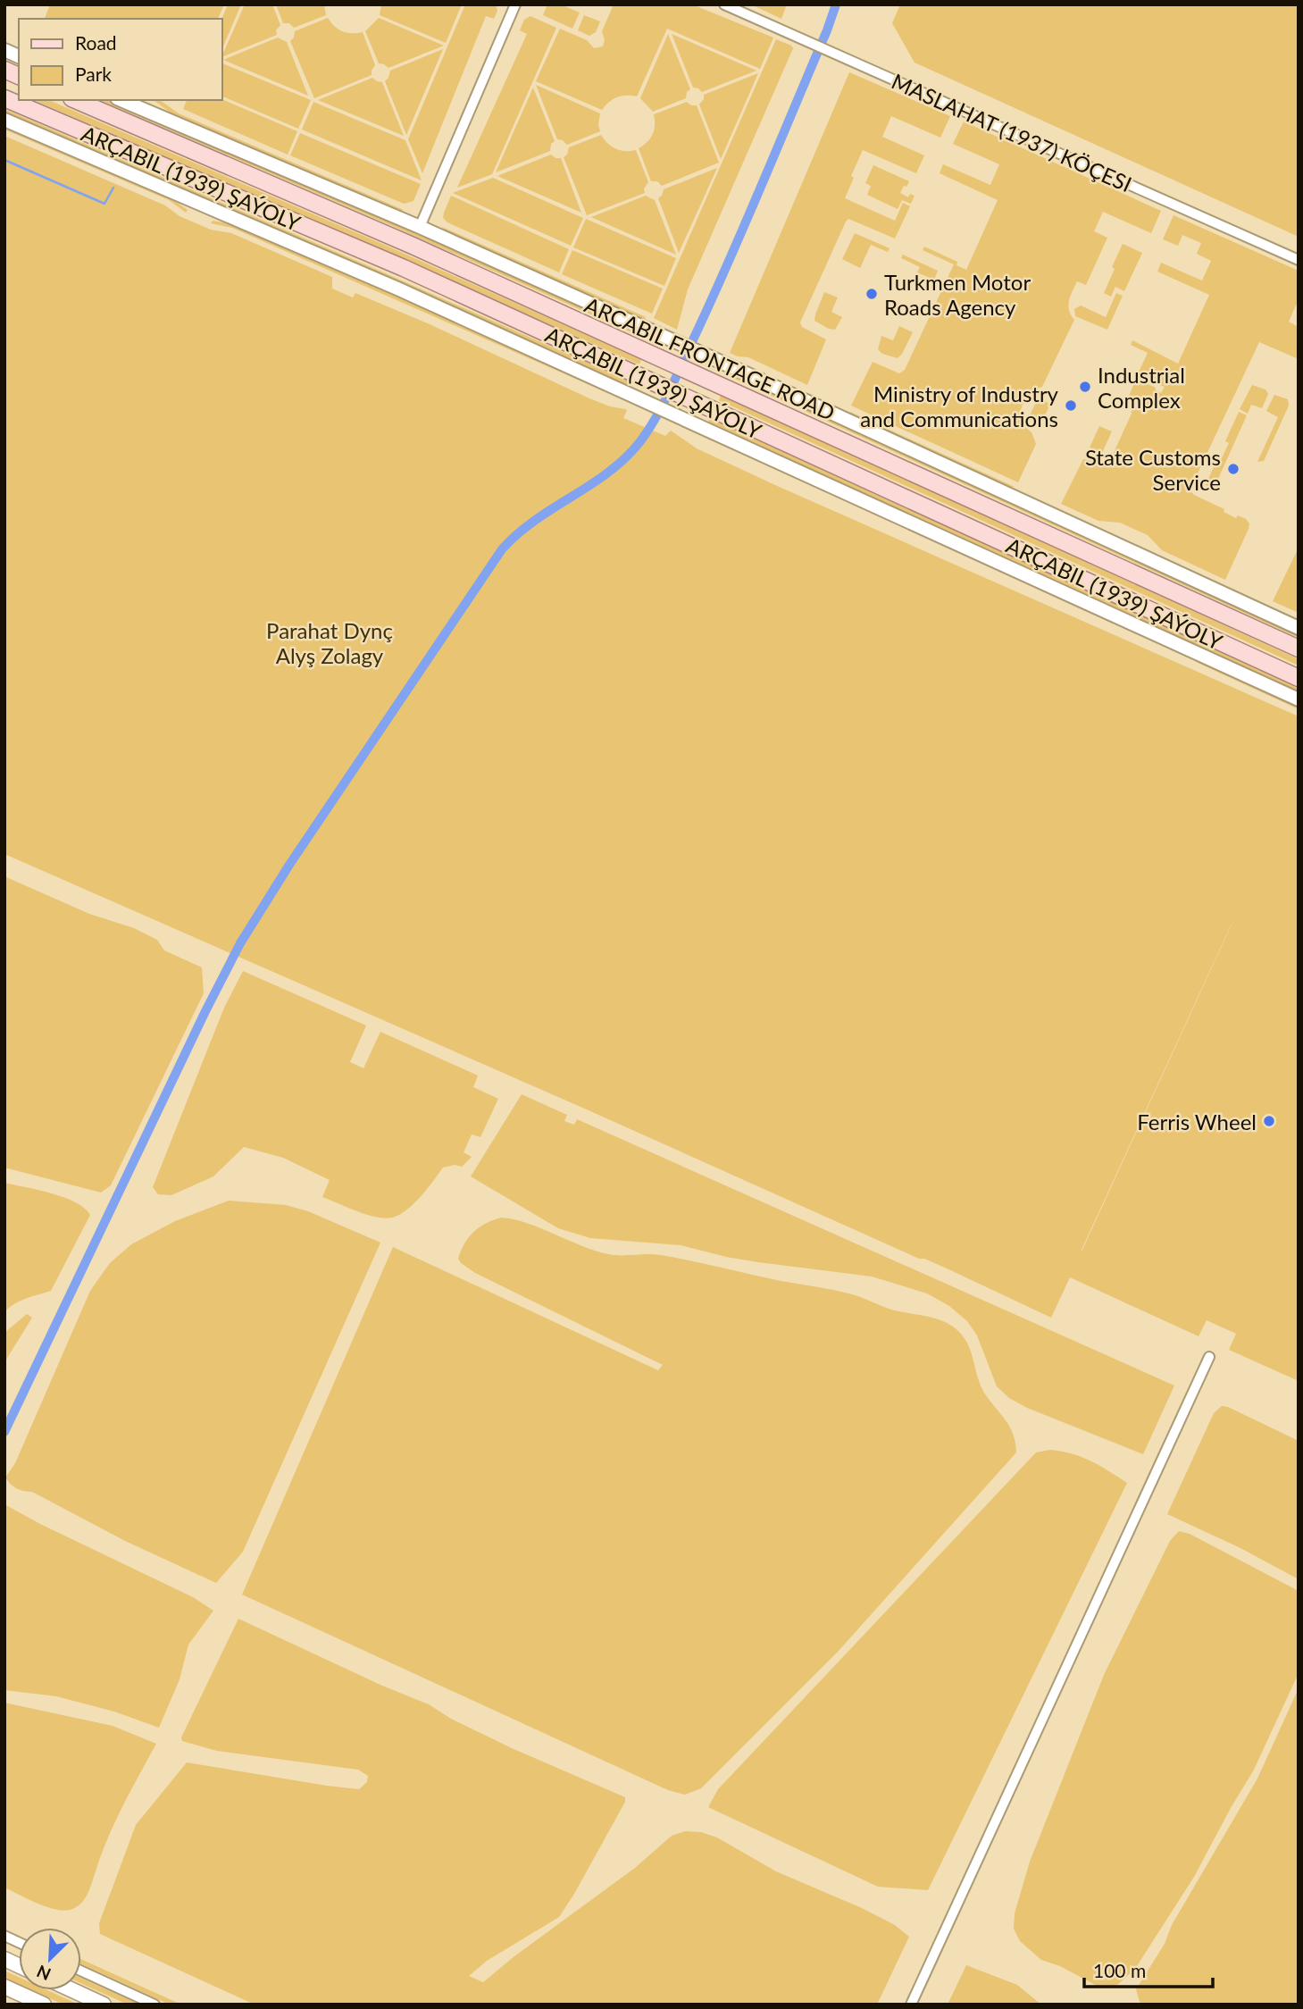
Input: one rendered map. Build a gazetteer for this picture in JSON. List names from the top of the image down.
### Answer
{
  "streets": {
    "main road": ["ARÇABIL (1939) ŞAÝOLY"],
    "street": ["MASLAHAT (1937) KÖÇESI", "ARCABIL FRONTAGE ROAD"]
  },
  "parks": ["Parahat Dynç Alyş Zolagy"],
  "places": [
    "Turkmen Motor Roads Agency",
    "Industrial Complex",
    "Ministry of Industry and Communications",
    "State Customs Service",
    "Ferris Wheel"
  ],
  "legend": ["Road", "Park"],
  "scale_bar": "100 m",
  "north": "bottom left"
}
